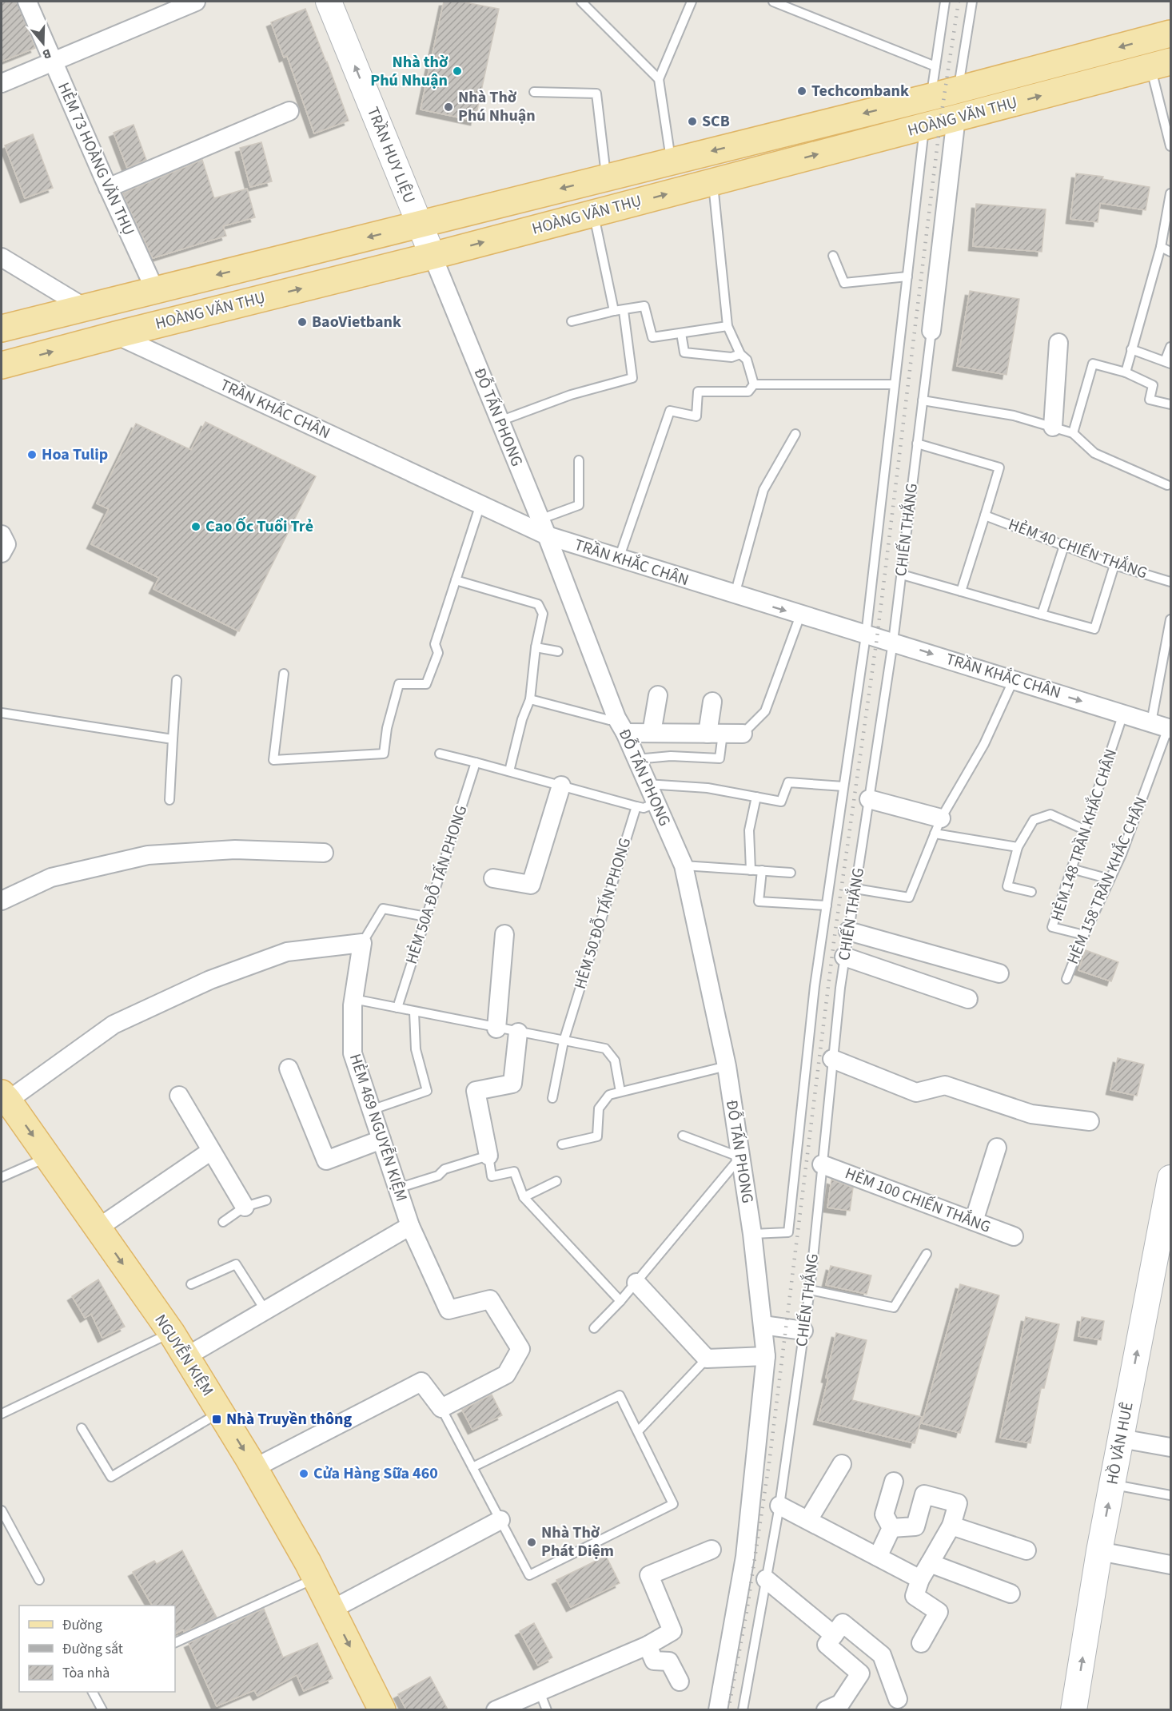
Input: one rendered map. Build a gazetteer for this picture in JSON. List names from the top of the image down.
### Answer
{
  "streets": {
    "main road": [
      "HOÀNG VĂN THỤ",
      "TRẦN HUY LIỆU",
      "NGUYỄN KIỆM",
      "HỒ VĂN HUÊ"
    ],
    "street": [
      "HẺM 73 HOÀNG VĂN THỤ",
      "TRẦN KHẮC CHÂN",
      "ĐỖ TẤN PHONG",
      "CHIẾN THẮNG",
      "HẺM 469 NGUYỄN KIỆM",
      "HẺM 100 CHIẾN THẮNG"
    ],
    "lane": [
      "HẺM 40 CHIẾN THẮNG",
      "HẺM 148 TRẦN KHẮC CHÂN",
      "HẺM 158 TRẦN KHẮC CHÂN",
      "HẺM 50A ĐỖ TẤN PHONG",
      "HẺM 50 ĐỖ TẤN PHONG"
    ]
  },
  "crossings": [
    ["HOÀNG VĂN THỤ", "TRẦN HUY LIỆU"],
    ["HOÀNG VĂN THỤ", "HẺM 73 HOÀNG VĂN THỤ"],
    ["HOÀNG VĂN THỤ", "TRẦN KHẮC CHÂN"],
    ["HOÀNG VĂN THỤ", "ĐỖ TẤN PHONG"],
    ["HOÀNG VĂN THỤ", "CHIẾN THẮNG"],
    ["TRẦN HUY LIỆU", "ĐỖ TẤN PHONG"],
    ["TRẦN KHẮC CHÂN", "ĐỖ TẤN PHONG"],
    ["TRẦN KHẮC CHÂN", "CHIẾN THẮNG"],
    ["TRẦN KHẮC CHÂN", "HẺM 148 TRẦN KHẮC CHÂN"],
    ["TRẦN KHẮC CHÂN", "HẺM 158 TRẦN KHẮC CHÂN"],
    ["ĐỖ TẤN PHONG", "CHIẾN THẮNG"],
    ["CHIẾN THẮNG", "HẺM 100 CHIẾN THẮNG"],
    ["HẺM 148 TRẦN KHẮC CHÂN", "HẺM 158 TRẦN KHẮC CHÂN"]
  ],
  "one_way": ["TRẦN HUY LIỆU", "NGUYỄN KIỆM", "HỒ VĂN HUÊ"],
  "places": {
    "other": [
      "Nhà thờ Phú Nhuận",
      "Techcombank",
      "Nhà Thờ Phú Nhuận",
      "SCB",
      "BaoVietbank",
      "Hoa Tulip",
      "Cao Ốc Tuổi Trẻ",
      "Cửa Hàng Sữa 460",
      "Nhà Thờ Phát Diệm"
    ],
    "transit": ["Nhà Truyền thông"]
  },
  "legend": ["Đường", "Đường sắt", "Tòa nhà"],
  "north": "bottom"
}
